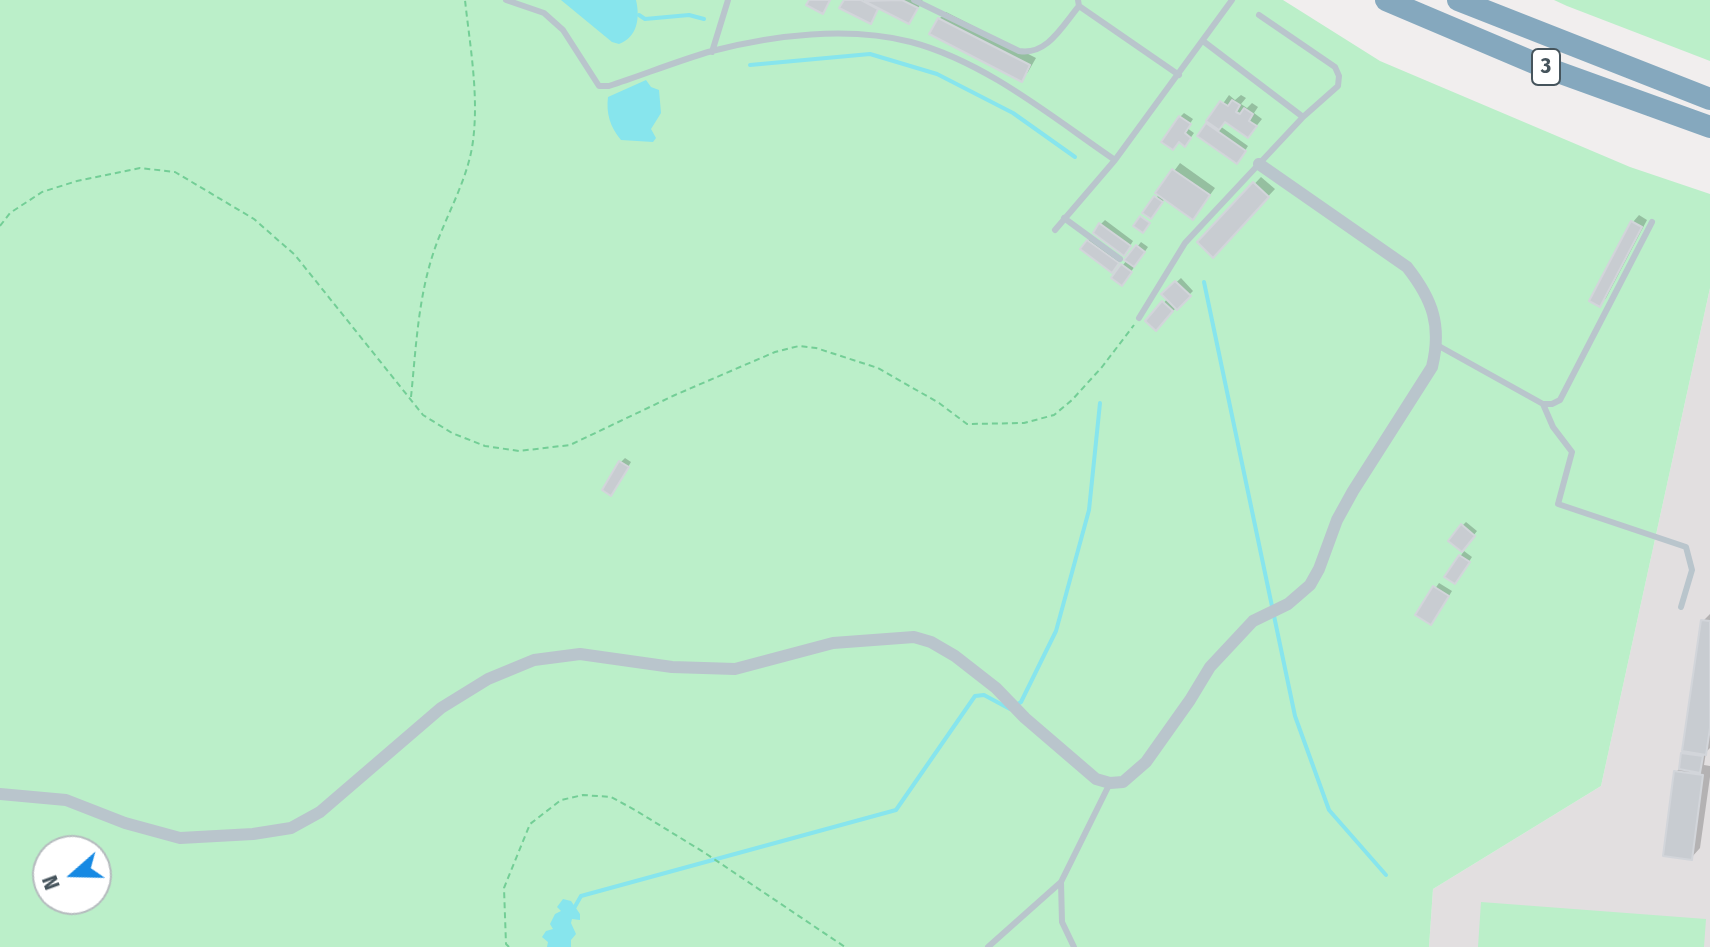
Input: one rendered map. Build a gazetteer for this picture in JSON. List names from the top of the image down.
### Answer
{
  "streets": {
    "highway": ["3"]
  },
  "north": "left"
}
